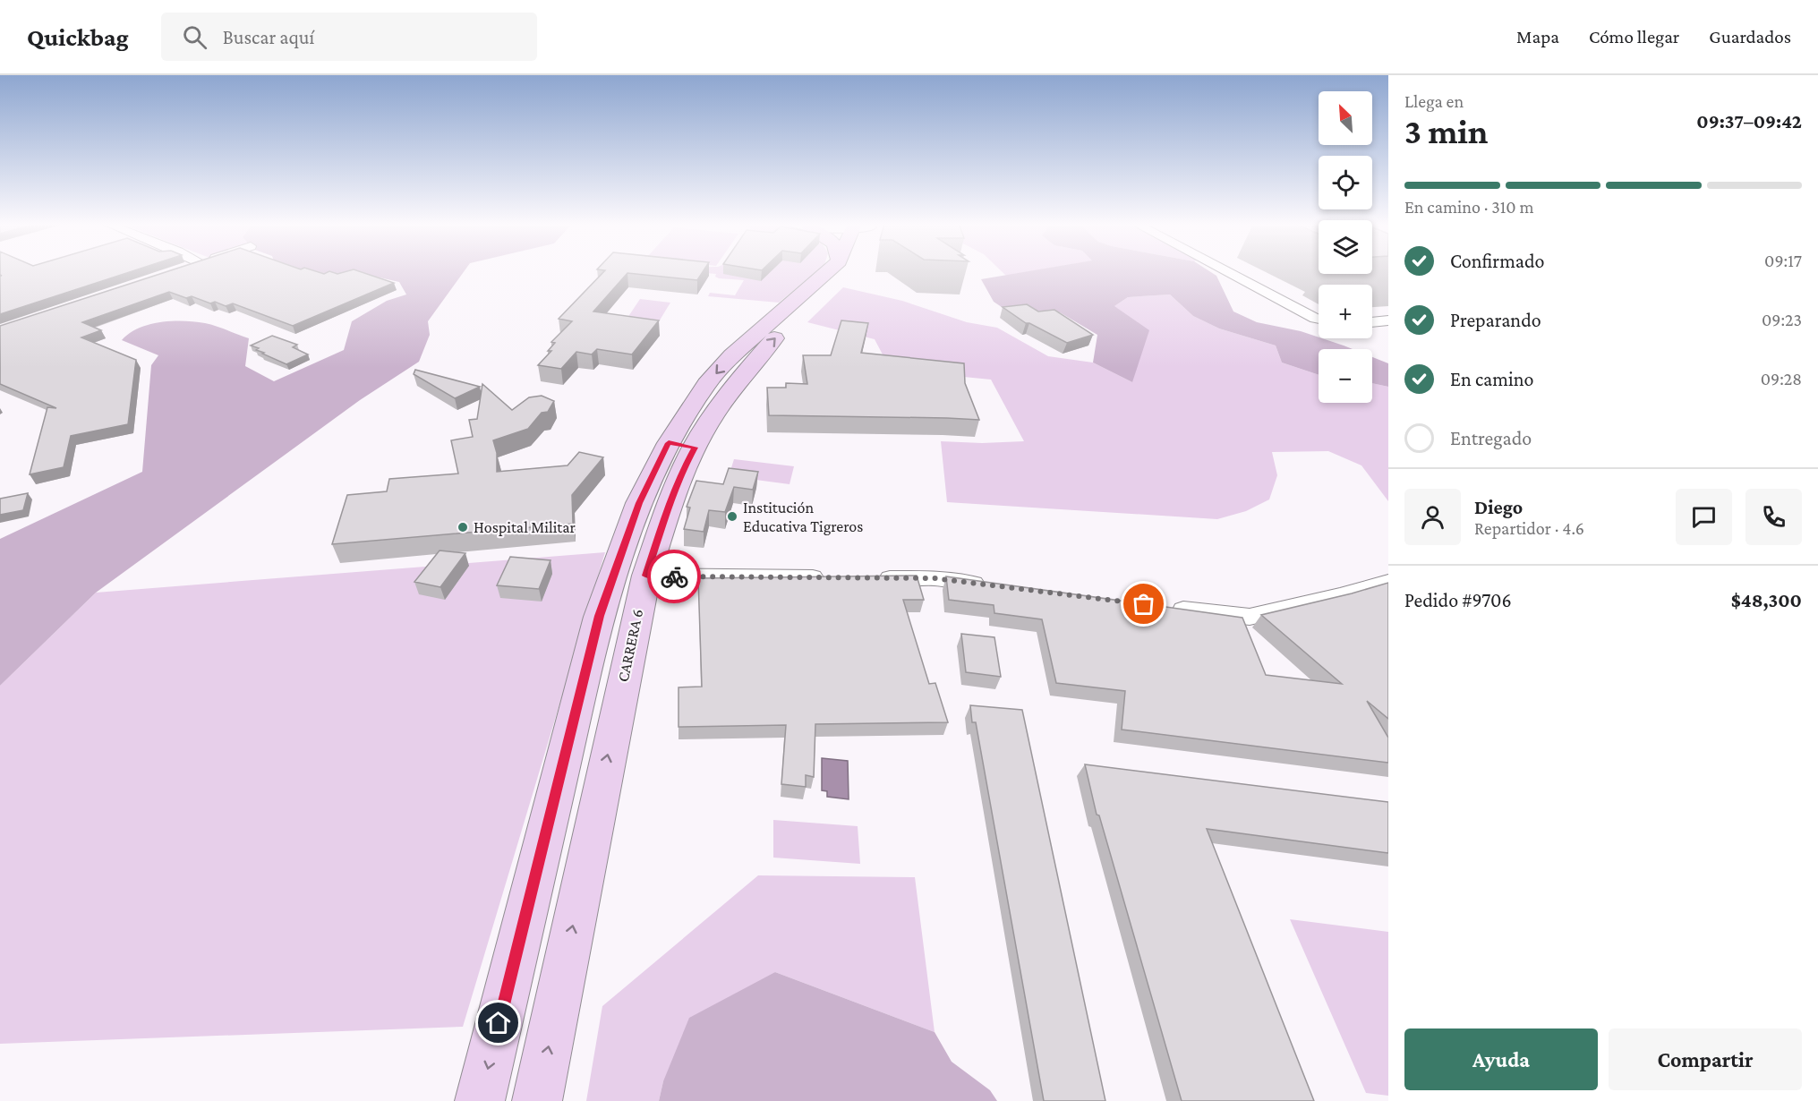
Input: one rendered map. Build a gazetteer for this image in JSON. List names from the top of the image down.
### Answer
{
  "streets": {
    "main road": ["CARRERA 6"]
  },
  "places": ["Institución Educativa Tigreros", "Hospital Militar"],
  "north": "top left",
  "page": {
    "header": "Quickbag",
    "search": "Buscar aquí",
    "nav": ["Mapa", "Cómo llegar", "Guardados"],
    "heading": ["3 min", "Llega en", "09:37–09:42"],
    "panel": [
      "Diego",
      "Repartidor · 4.6",
      "Pedido #9706",
      "$48,300"
    ],
    "map_buttons": ["+", "−"],
    "bar": "En camino · 310 m",
    "list": [
      ["Confirmado", "09:17"],
      ["Preparando", "09:23"],
      ["En camino", "09:28"],
      "Entregado"
    ],
    "buttons": ["Ayuda", "Compartir"]
  }
}
